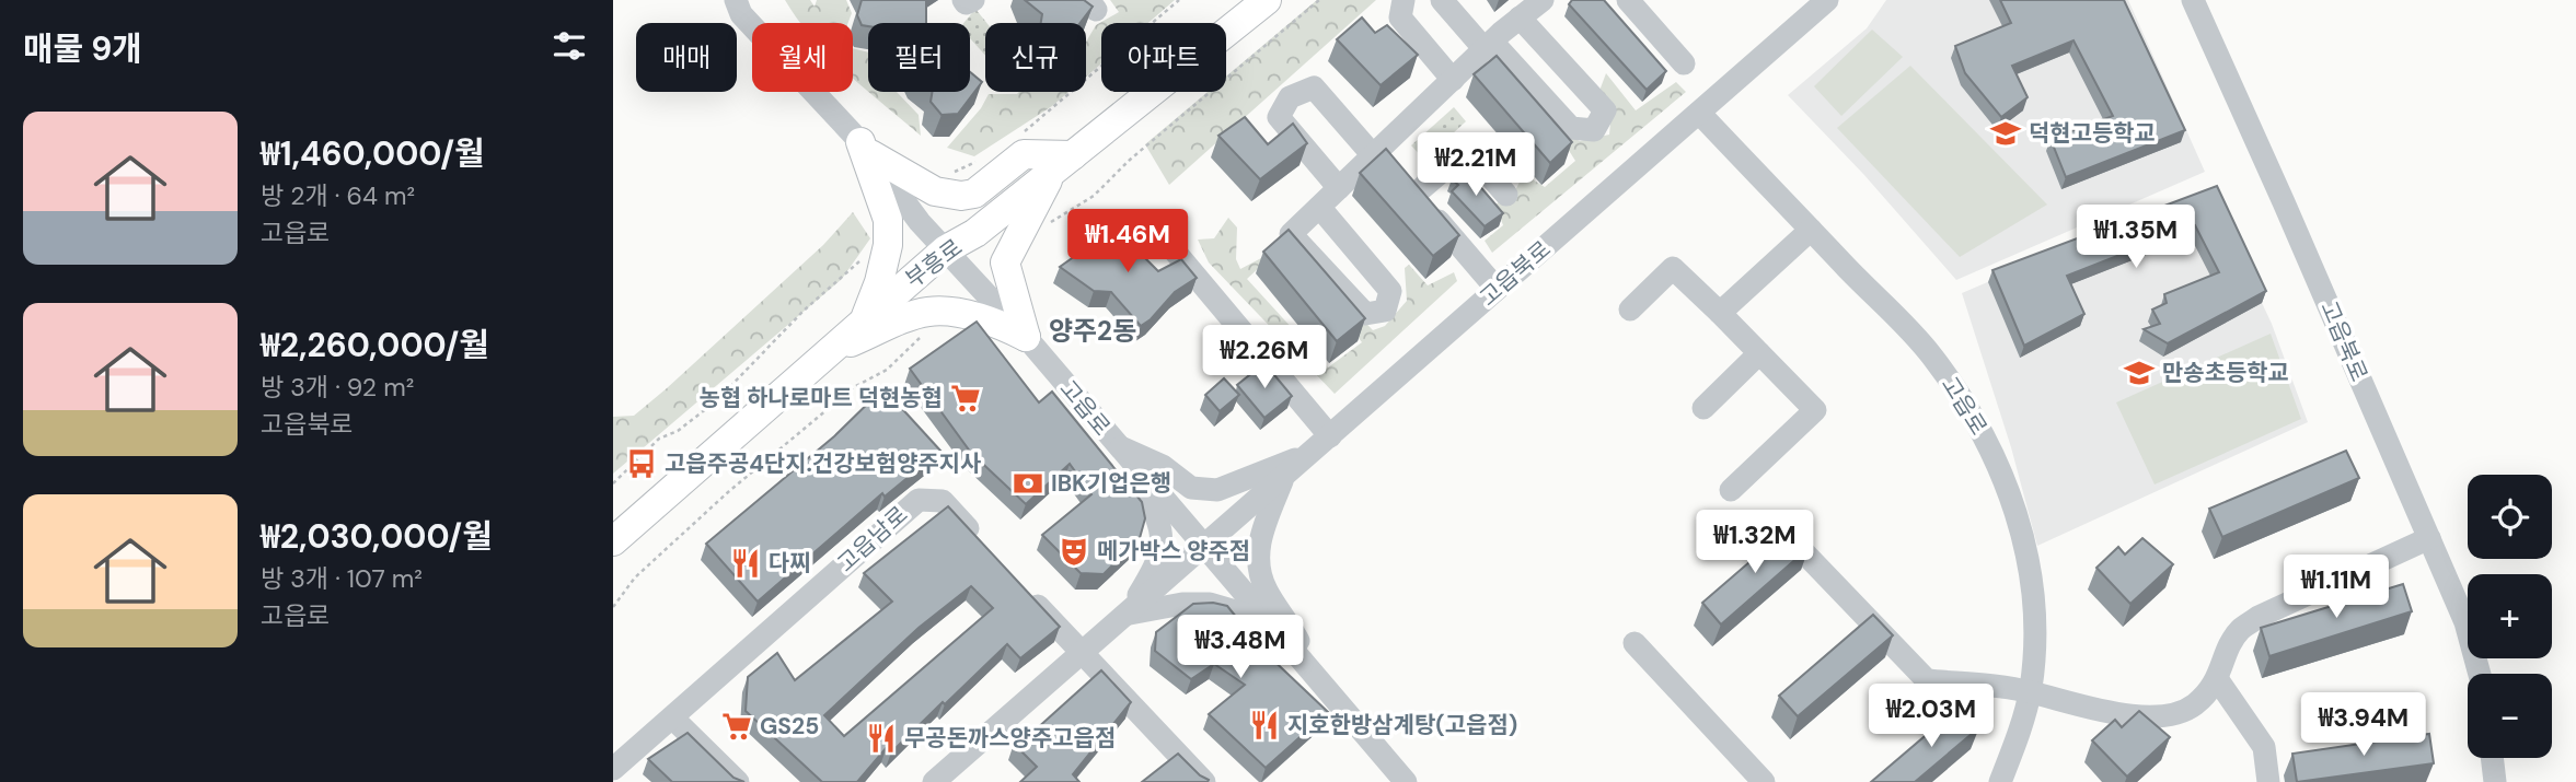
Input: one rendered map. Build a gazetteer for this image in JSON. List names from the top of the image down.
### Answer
{
  "streets": {
    "main road": ["부흥로"],
    "street": ["고읍북로", "고읍로", "고읍남로"]
  },
  "crossings": [
    ["부흥로", "고읍로"],
    ["고읍북로", "고읍로"]
  ],
  "districts": ["양주2동"],
  "places": {
    "school or university": ["덕현고등학교", "만송초등학교"],
    "supermarket": ["농협 하나로마트 덕현농협", "GS25"],
    "bus stop": ["고읍주공4단지.건강보험양주지사"],
    "bank": ["IBK기업은행"],
    "theatre": ["메가박스 양주점"],
    "restaurant": ["다찌", "지호한방삼계탕(고읍점)", "무공돈까스양주고읍점"]
  },
  "page": {
    "heading": "매물 9개",
    "chip": [
      "매매",
      "월세",
      "필터",
      "신규",
      "아파트"
    ],
    "list": [
      {
        "name": "₩1,460,000/월",
        "note": "방 2개 · 64 m² · 고읍로"
      },
      {
        "name": "₩2,260,000/월",
        "note": "방 3개 · 92 m² · 고읍북로"
      },
      {
        "name": "₩2,030,000/월",
        "note": "방 3개 · 107 m² · 고읍로"
      }
    ],
    "price": [
      "₩2.21M",
      "₩1.35M",
      "₩1.46M",
      "₩2.26M",
      "₩1.32M",
      "₩1.11M",
      "₩3.48M",
      "₩2.03M",
      "₩3.94M"
    ],
    "map_buttons": ["+", "−"]
  }
}
